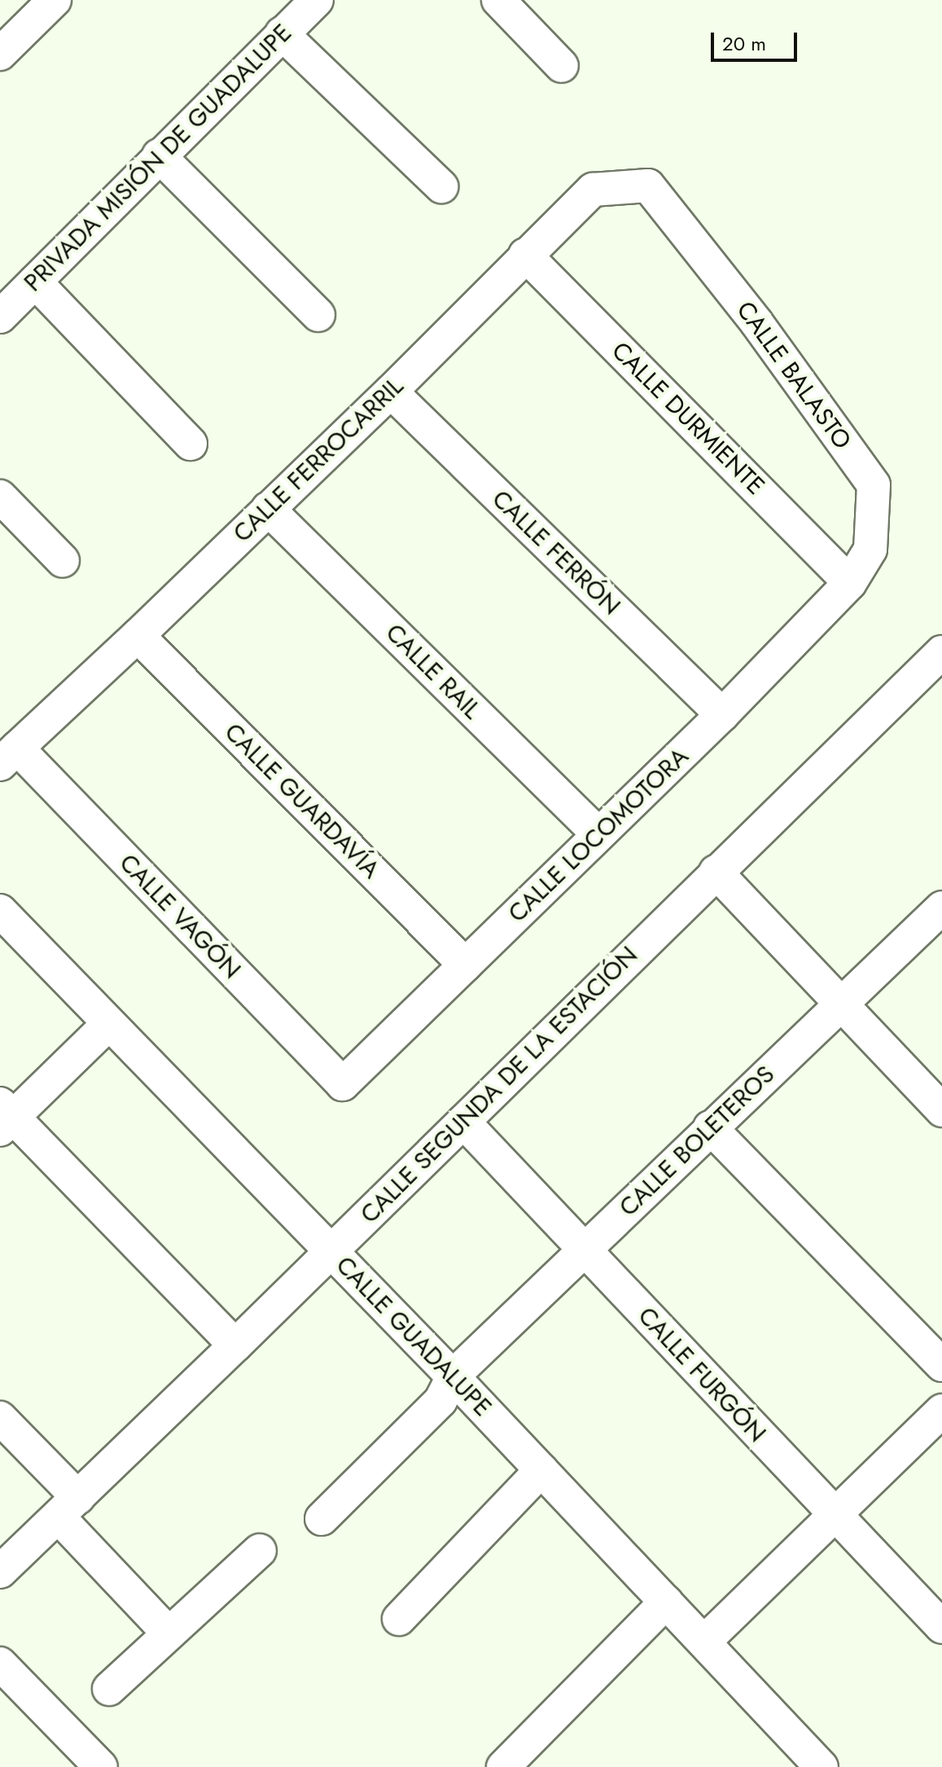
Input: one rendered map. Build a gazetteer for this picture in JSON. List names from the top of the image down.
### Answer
{
  "streets": {
    "street": [
      "PRIVADA MISIÓN DE GUADALUPE",
      "CALLE BALASTO",
      "CALLE DURMIENTE",
      "CALLE FERROCARRIL",
      "CALLE FERRÓN",
      "CALLE RAIL",
      "CALLE GUARDAVÍA",
      "CALLE LOCOMOTORA",
      "CALLE VAGÓN",
      "CALLE SEGUNDA DE LA ESTACIÓN",
      "CALLE BOLETEROS",
      "CALLE GUADALUPE",
      "CALLE FURGÓN"
    ]
  },
  "crossings": [
    ["CALLE BALASTO", "CALLE DURMIENTE"],
    ["CALLE BALASTO", "CALLE FERROCARRIL"],
    ["CALLE BALASTO", "CALLE LOCOMOTORA"],
    ["CALLE DURMIENTE", "CALLE FERROCARRIL"],
    ["CALLE DURMIENTE", "CALLE LOCOMOTORA"],
    ["CALLE FERROCARRIL", "CALLE FERRÓN"],
    ["CALLE FERROCARRIL", "CALLE RAIL"],
    ["CALLE FERROCARRIL", "CALLE GUARDAVÍA"],
    ["CALLE FERROCARRIL", "CALLE VAGÓN"],
    ["CALLE FERRÓN", "CALLE LOCOMOTORA"],
    ["CALLE RAIL", "CALLE LOCOMOTORA"],
    ["CALLE GUARDAVÍA", "CALLE LOCOMOTORA"],
    ["CALLE LOCOMOTORA", "CALLE VAGÓN"],
    ["CALLE SEGUNDA DE LA ESTACIÓN", "CALLE GUADALUPE"],
    ["CALLE SEGUNDA DE LA ESTACIÓN", "CALLE FURGÓN"],
    ["CALLE BOLETEROS", "CALLE GUADALUPE"],
    ["CALLE BOLETEROS", "CALLE FURGÓN"]
  ],
  "scale_bar": "20 m"
}
